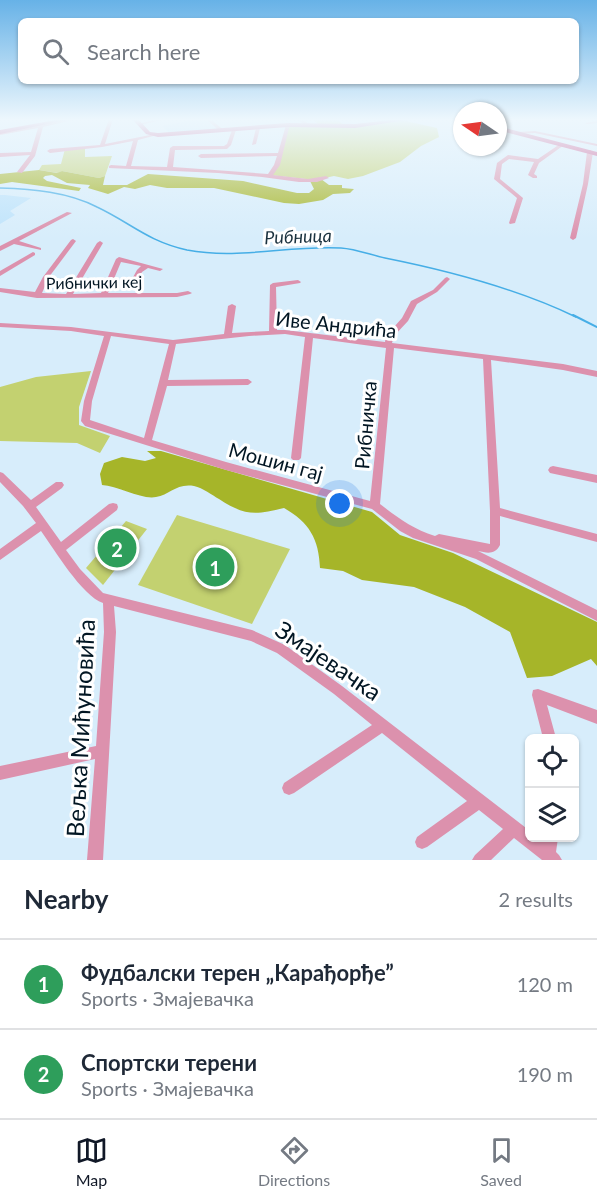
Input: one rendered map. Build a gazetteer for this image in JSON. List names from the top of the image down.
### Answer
{
  "streets": {
    "street": [
      "Рибнички кеј",
      "Иве Андрића",
      "Рибничка",
      "Мошин гај",
      "Змајевачка",
      "Вељка Мићуновића"
    ]
  },
  "crossings": [
    ["Иве Андрића", "Рибничка"],
    ["Иве Андрића", "Мошин гај"],
    ["Рибничка", "Мошин гај"],
    ["Змајевачка", "Вељка Мићуновића"]
  ],
  "water": ["Рибница"],
  "north": "left",
  "page": {
    "search": "Search here",
    "pins": ["2", "1"],
    "heading": ["Nearby", "2 results"],
    "list": [
      {
        "mark": "1",
        "name": "Фудбалски терен „Карађорђе”",
        "note": "Sports · Змајевачка",
        "value": "120 m"
      },
      {
        "mark": "2",
        "name": "Спортски терени",
        "note": "Sports · Змајевачка",
        "value": "190 m"
      }
    ],
    "nav": ["Map", "Directions", "Saved"]
  }
}
